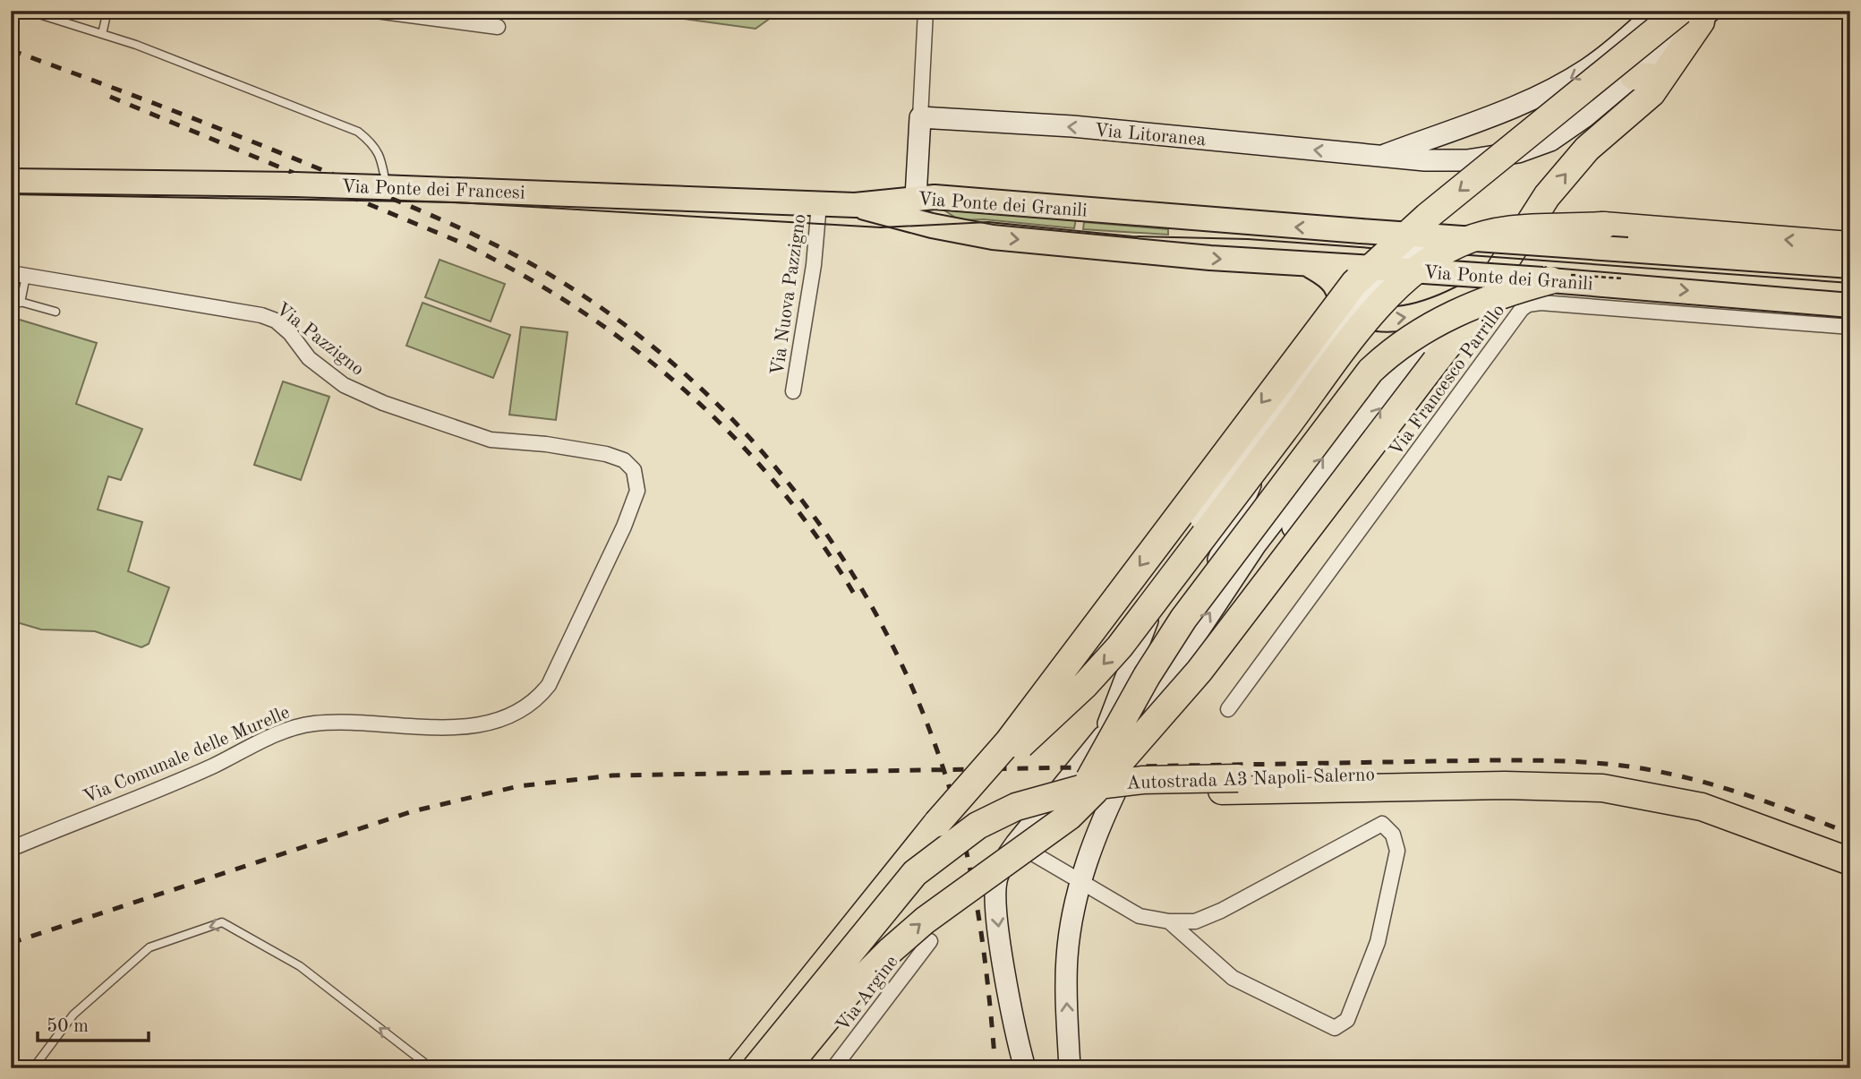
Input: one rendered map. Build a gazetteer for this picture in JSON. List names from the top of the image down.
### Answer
{
  "streets": {
    "highway": ["Autostrada A3 Napoli-Salerno"],
    "main road": ["Via Ponte dei Francesi", "Via Ponte dei Granili"],
    "street": [
      "Via Litoranea",
      "Via Nuova Pazzigno",
      "Via Pazzigno",
      "Via Francesco Parrillo",
      "Via Comunale delle Murelle",
      "Via Argine"
    ]
  },
  "crossings": [
    ["Via Ponte dei Francesi", "Via Ponte dei Granili"],
    ["Via Ponte dei Francesi", "Via Nuova Pazzigno"],
    ["Via Pazzigno", "Via Comunale delle Murelle"]
  ],
  "one_way": ["Via Litoranea"],
  "scale_bar": "50 m"
}
